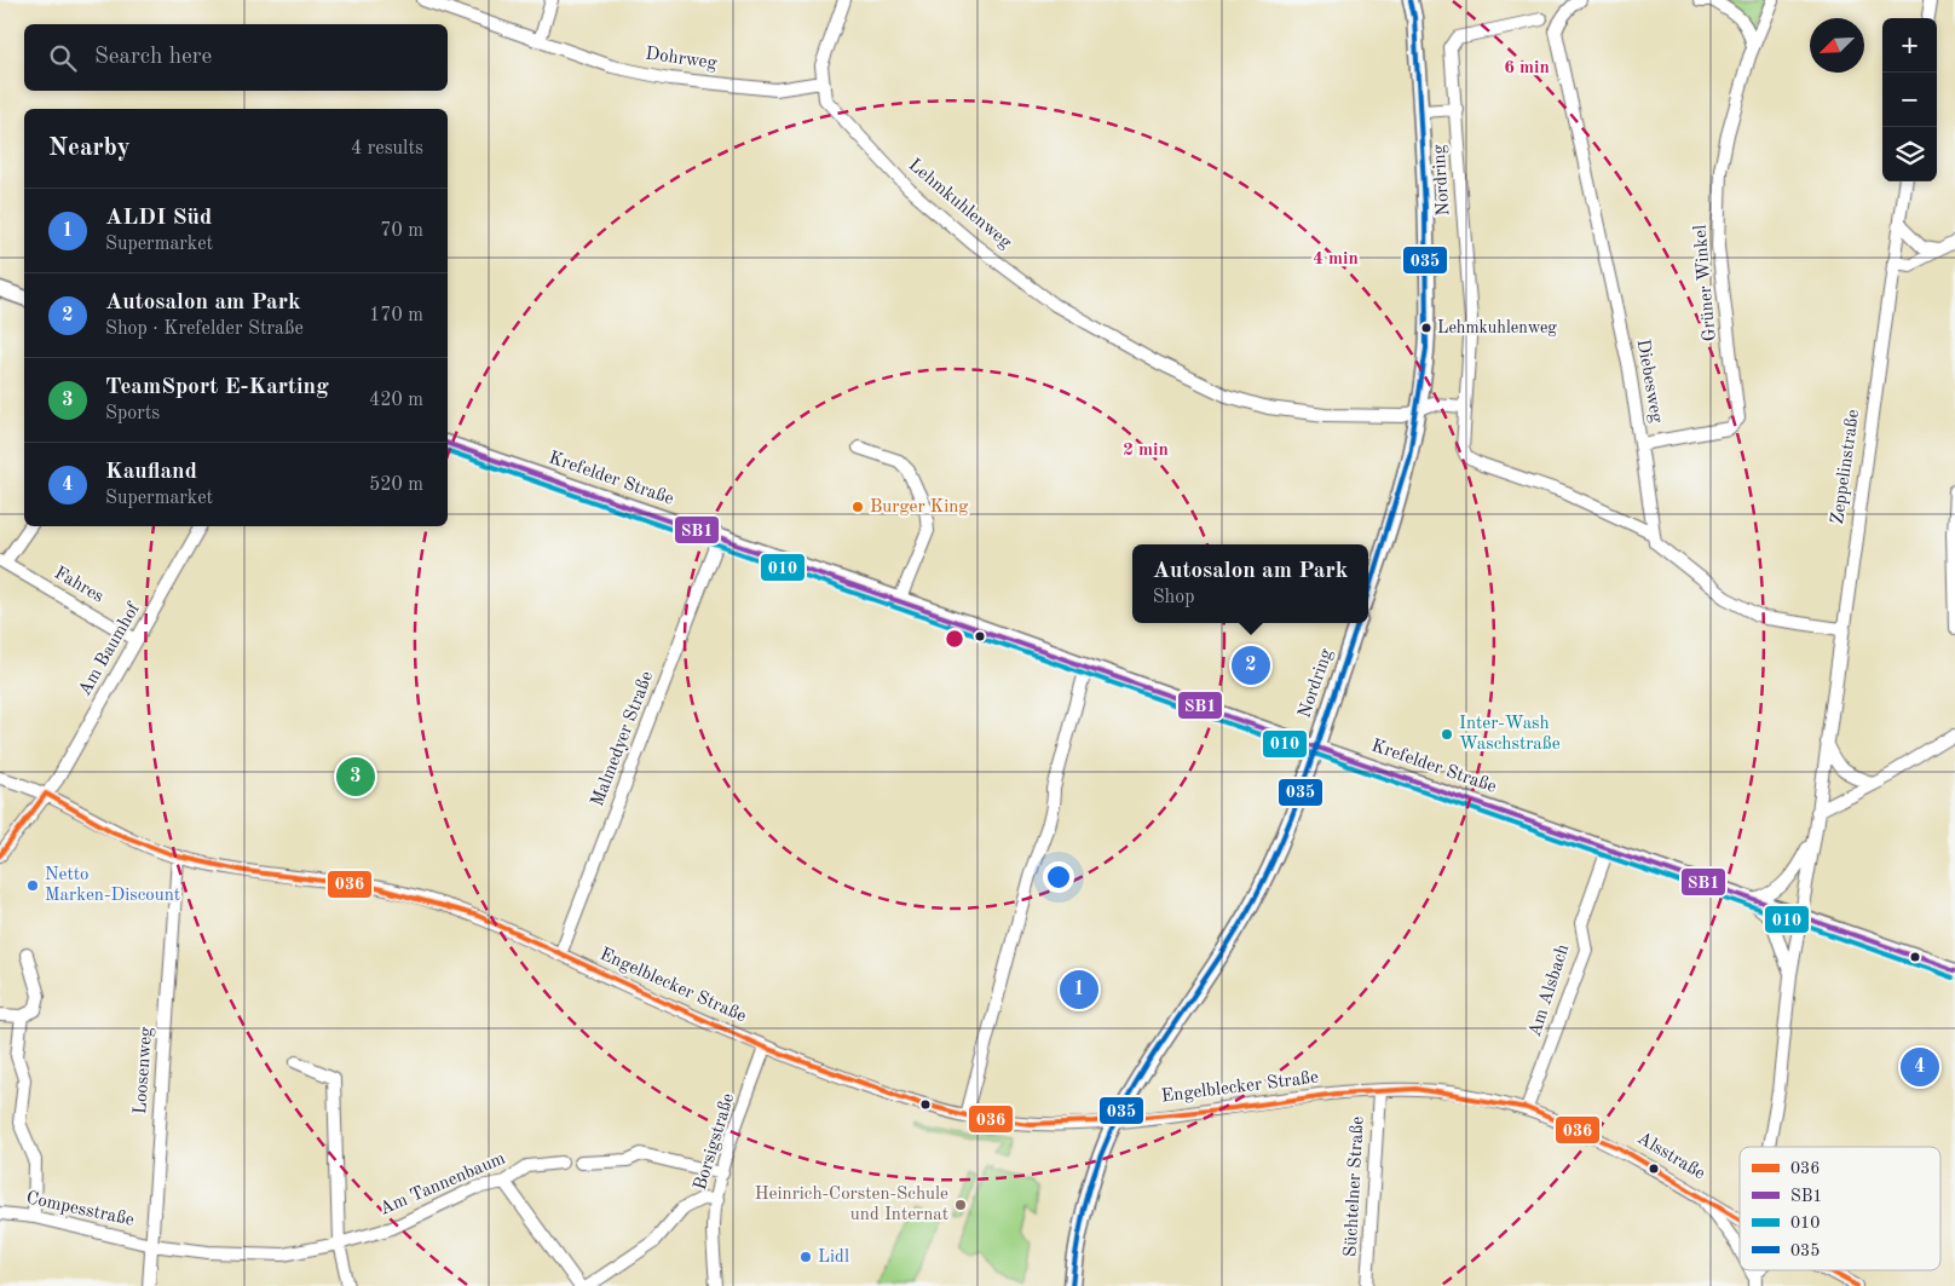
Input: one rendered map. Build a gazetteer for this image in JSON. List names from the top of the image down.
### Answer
{
  "streets": {
    "main road": ["Nordring", "Krefelder Straße"],
    "street": [
      "Dohrweg",
      "Lehmkuhlenweg",
      "Grüner Winkel",
      "Diebesweg",
      "Zeppelinstraße",
      "Fahres",
      "Am Baumhof",
      "Malmedyer Straße",
      "Engelblecker Straße",
      "Am Alsbach",
      "Loosenweg",
      "Borsigstraße",
      "Alsstraße",
      "Am Tannenbaum",
      "Süchtelner Straße",
      "Compesstraße"
    ]
  },
  "crossings": [
    ["Dohrweg", "Lehmkuhlenweg"],
    ["Nordring", "Lehmkuhlenweg"],
    ["Nordring", "Diebesweg"],
    ["Nordring", "Krefelder Straße"],
    ["Nordring", "Engelblecker Straße"],
    ["Grüner Winkel", "Diebesweg"],
    ["Zeppelinstraße", "Krefelder Straße"],
    ["Krefelder Straße", "Malmedyer Straße"],
    ["Krefelder Straße", "Am Alsbach"],
    ["Fahres", "Am Baumhof"],
    ["Am Baumhof", "Engelblecker Straße"],
    ["Malmedyer Straße", "Engelblecker Straße"],
    ["Engelblecker Straße", "Loosenweg"],
    ["Engelblecker Straße", "Borsigstraße"],
    ["Engelblecker Straße", "Alsstraße"],
    ["Engelblecker Straße", "Süchtelner Straße"],
    ["Am Alsbach", "Alsstraße"],
    ["Loosenweg", "Am Tannenbaum"],
    ["Loosenweg", "Compesstraße"],
    ["Alsstraße", "Süchtelner Straße"],
    ["Am Tannenbaum", "Compesstraße"]
  ],
  "places": [
    "Lehmkuhlenweg",
    "Burger King",
    "Inter-Wash Waschstraße",
    "Netto Marken-Discount",
    "Heinrich-Corsten-Schule und Internat",
    "Lidl"
  ],
  "lines": [
    "transit line 035",
    "transit line SB1",
    "transit line 010",
    "transit line 036"
  ],
  "legend": [
    "036",
    "SB1",
    "010",
    "035"
  ],
  "north": "bottom left",
  "page": {
    "map_buttons": ["+", "−"],
    "search": "Search here",
    "heading": ["Nearby", "4 results"],
    "list": [
      {
        "mark": "1",
        "name": "ALDI Süd",
        "note": "Supermarket",
        "value": "70 m"
      },
      {
        "mark": "2",
        "name": "Autosalon am Park",
        "note": "Shop · Krefelder Straße",
        "value": "170 m"
      },
      {
        "mark": "3",
        "name": "TeamSport E-Karting",
        "note": "Sports",
        "value": "420 m"
      },
      {
        "mark": "4",
        "name": "Kaufland",
        "note": "Supermarket",
        "value": "520 m"
      }
    ],
    "popup": ["Autosalon am Park", "Shop"],
    "pins": [
      "2",
      "3",
      "1",
      "4"
    ]
  },
  "rings": ["6 min", "4 min", "2 min"]
}
